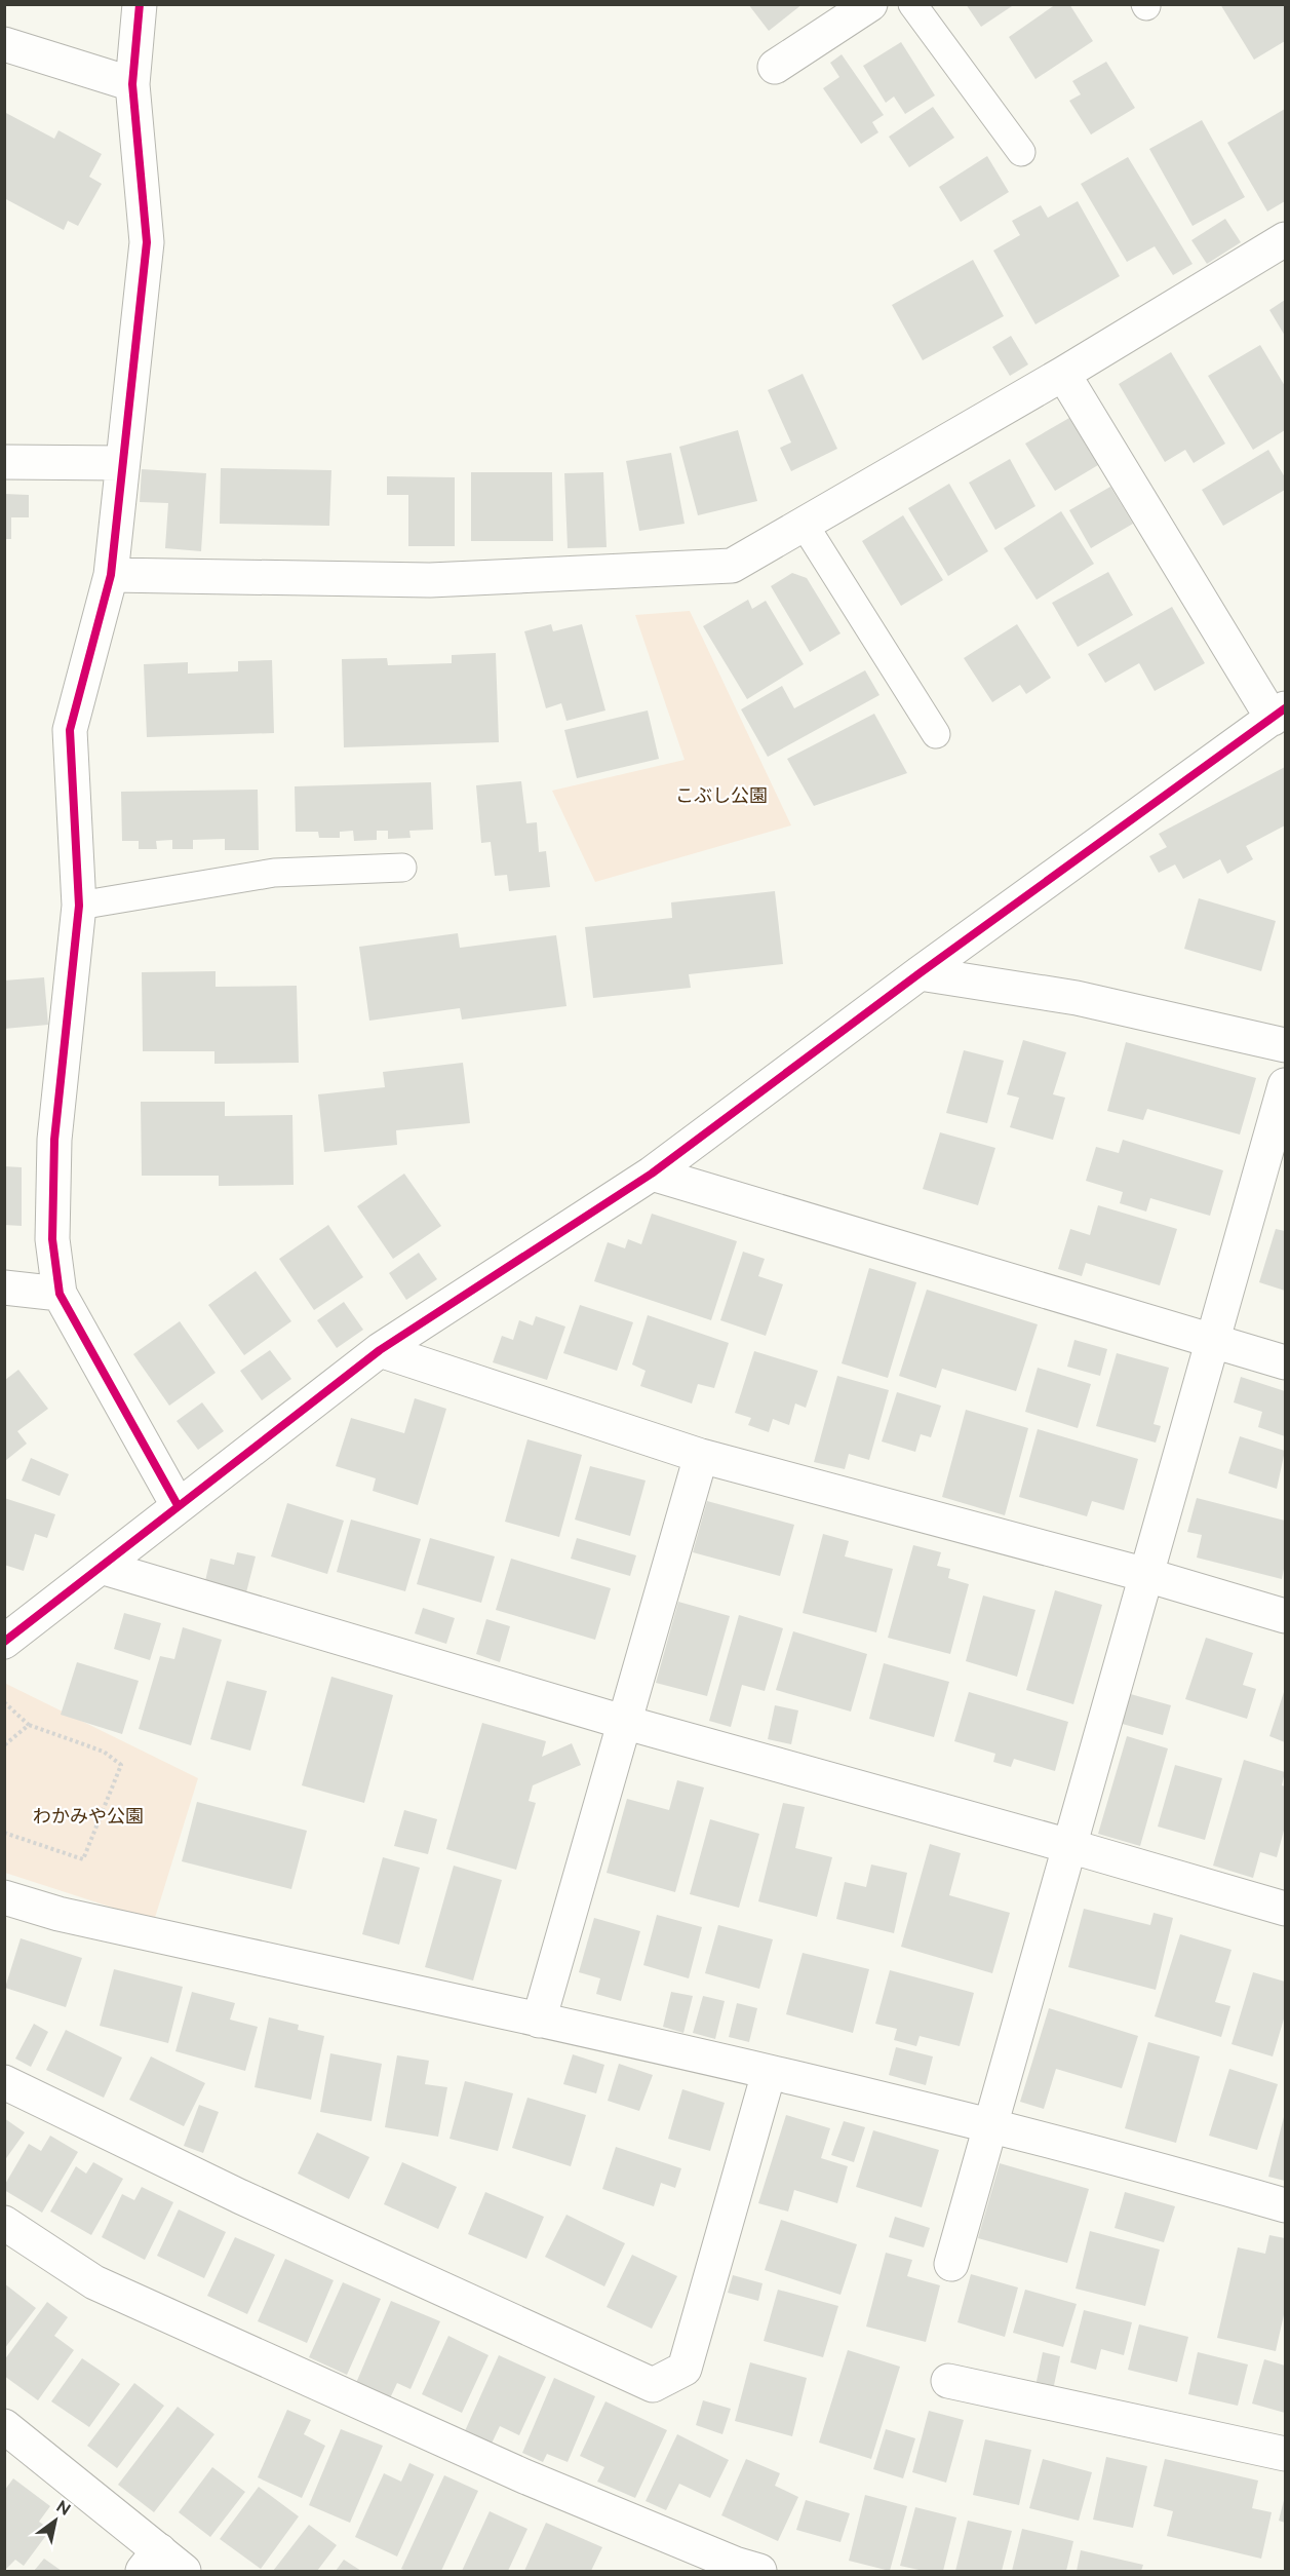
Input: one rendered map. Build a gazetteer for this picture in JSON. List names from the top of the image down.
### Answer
{
  "parks": ["こぶし公園", "わかみや公園"],
  "north": "top right"
}
